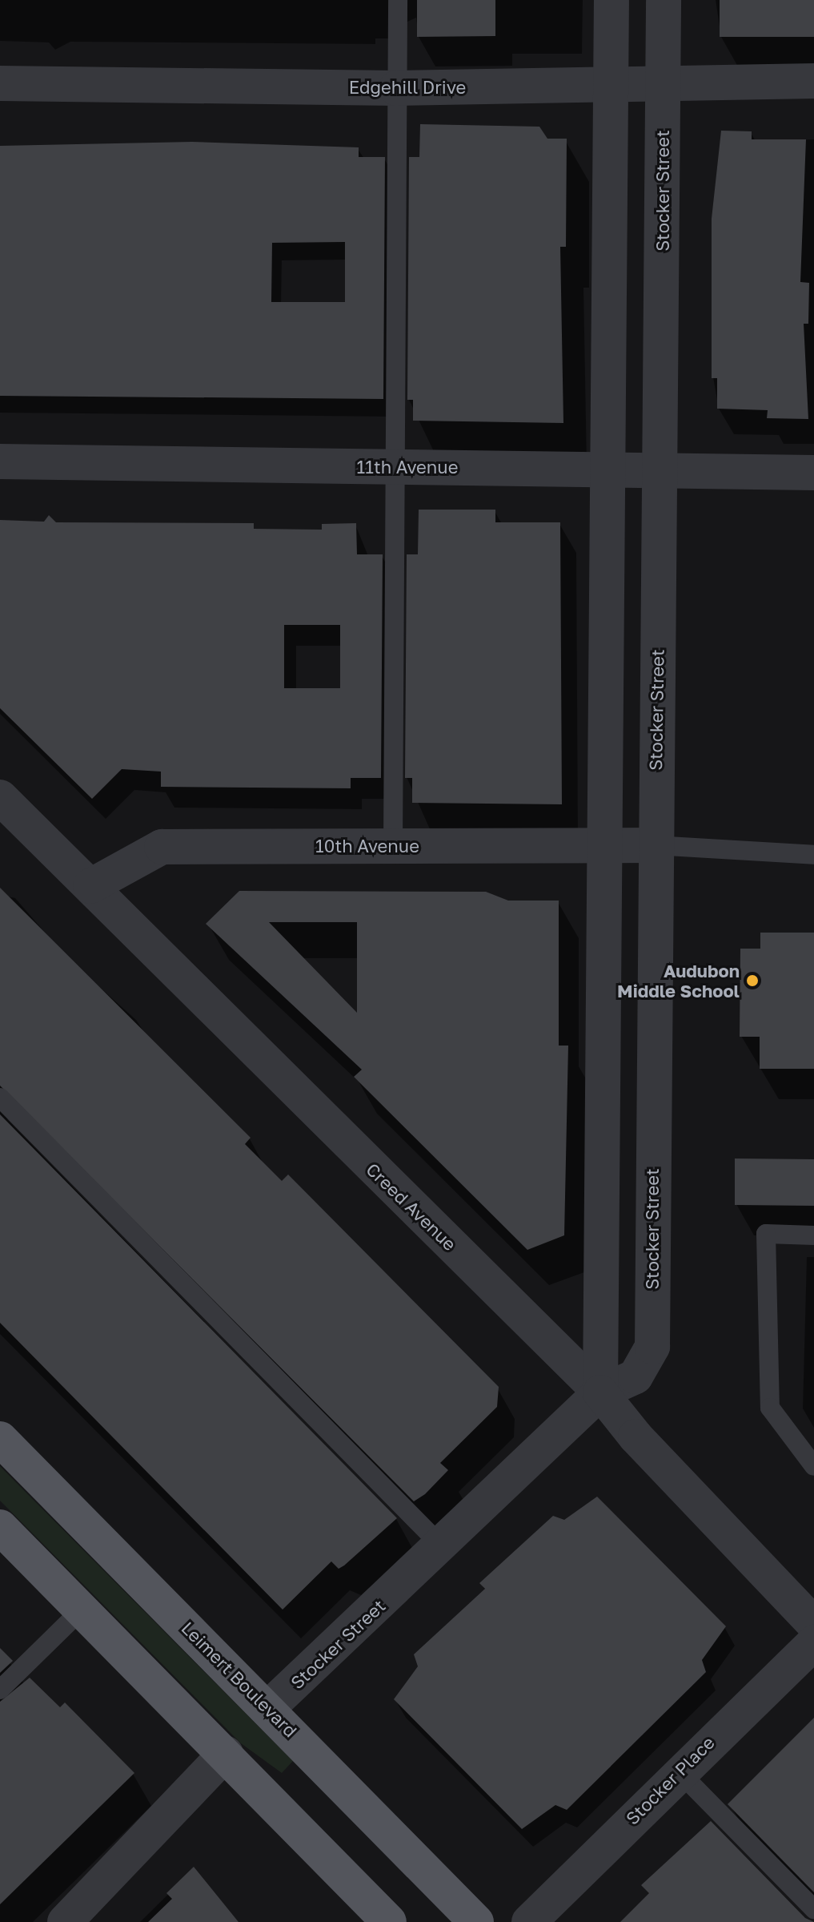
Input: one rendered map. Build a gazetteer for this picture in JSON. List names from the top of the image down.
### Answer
{
  "streets": {
    "main road": ["Leimert Boulevard"],
    "street": [
      "Edgehill Drive",
      "Stocker Street",
      "11th Avenue",
      "10th Avenue",
      "Creed Avenue",
      "Stocker Place"
    ]
  },
  "crossings": [
    ["Edgehill Drive", "Stocker Street"],
    ["Stocker Street", "11th Avenue"],
    ["Stocker Street", "10th Avenue"],
    ["Stocker Street", "Creed Avenue"],
    ["Stocker Street", "Leimert Boulevard"],
    ["10th Avenue", "Creed Avenue"]
  ],
  "places": ["Audubon Middle School"]
}
